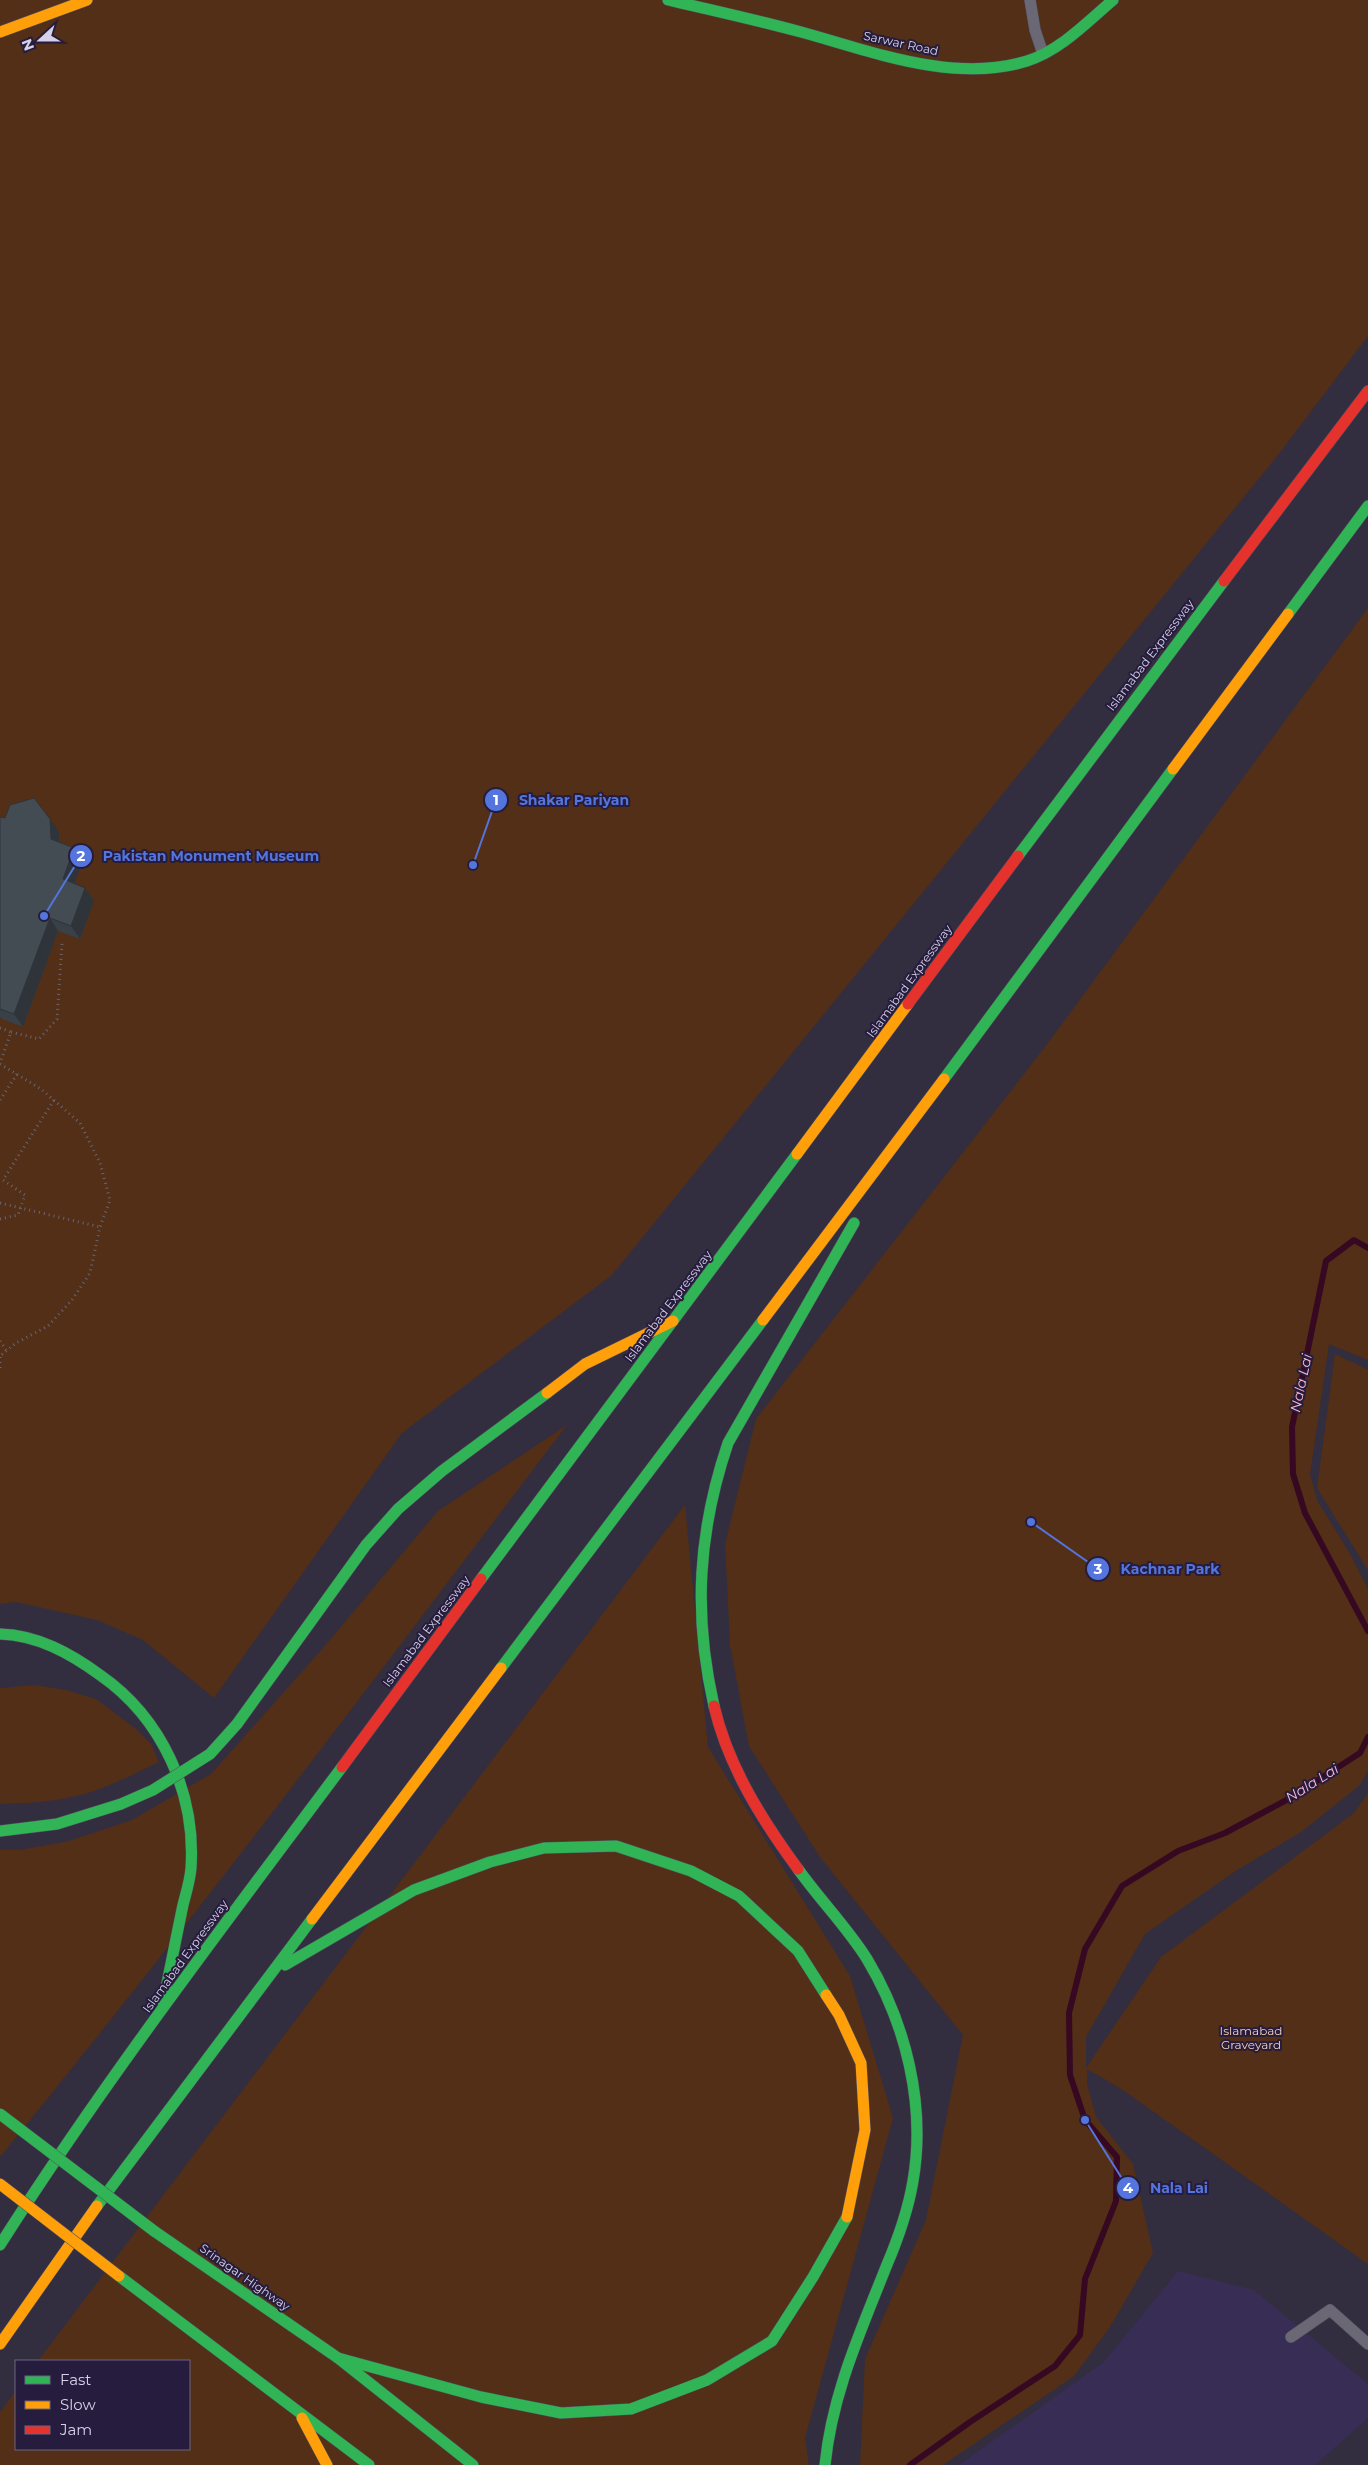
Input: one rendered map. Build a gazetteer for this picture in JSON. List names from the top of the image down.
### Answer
{
  "streets": {
    "main road": ["Sarwar Road", "Islamabad Expressway", "Srinagar Highway"]
  },
  "water": ["Nala Lai"],
  "parks": ["Islamabad Graveyard"],
  "places": [
    "Shakar Pariyan",
    "Pakistan Monument Museum",
    "Kachnar Park",
    "Nala Lai"
  ],
  "legend": ["Fast", "Slow", "Jam"],
  "north": "left"
}
